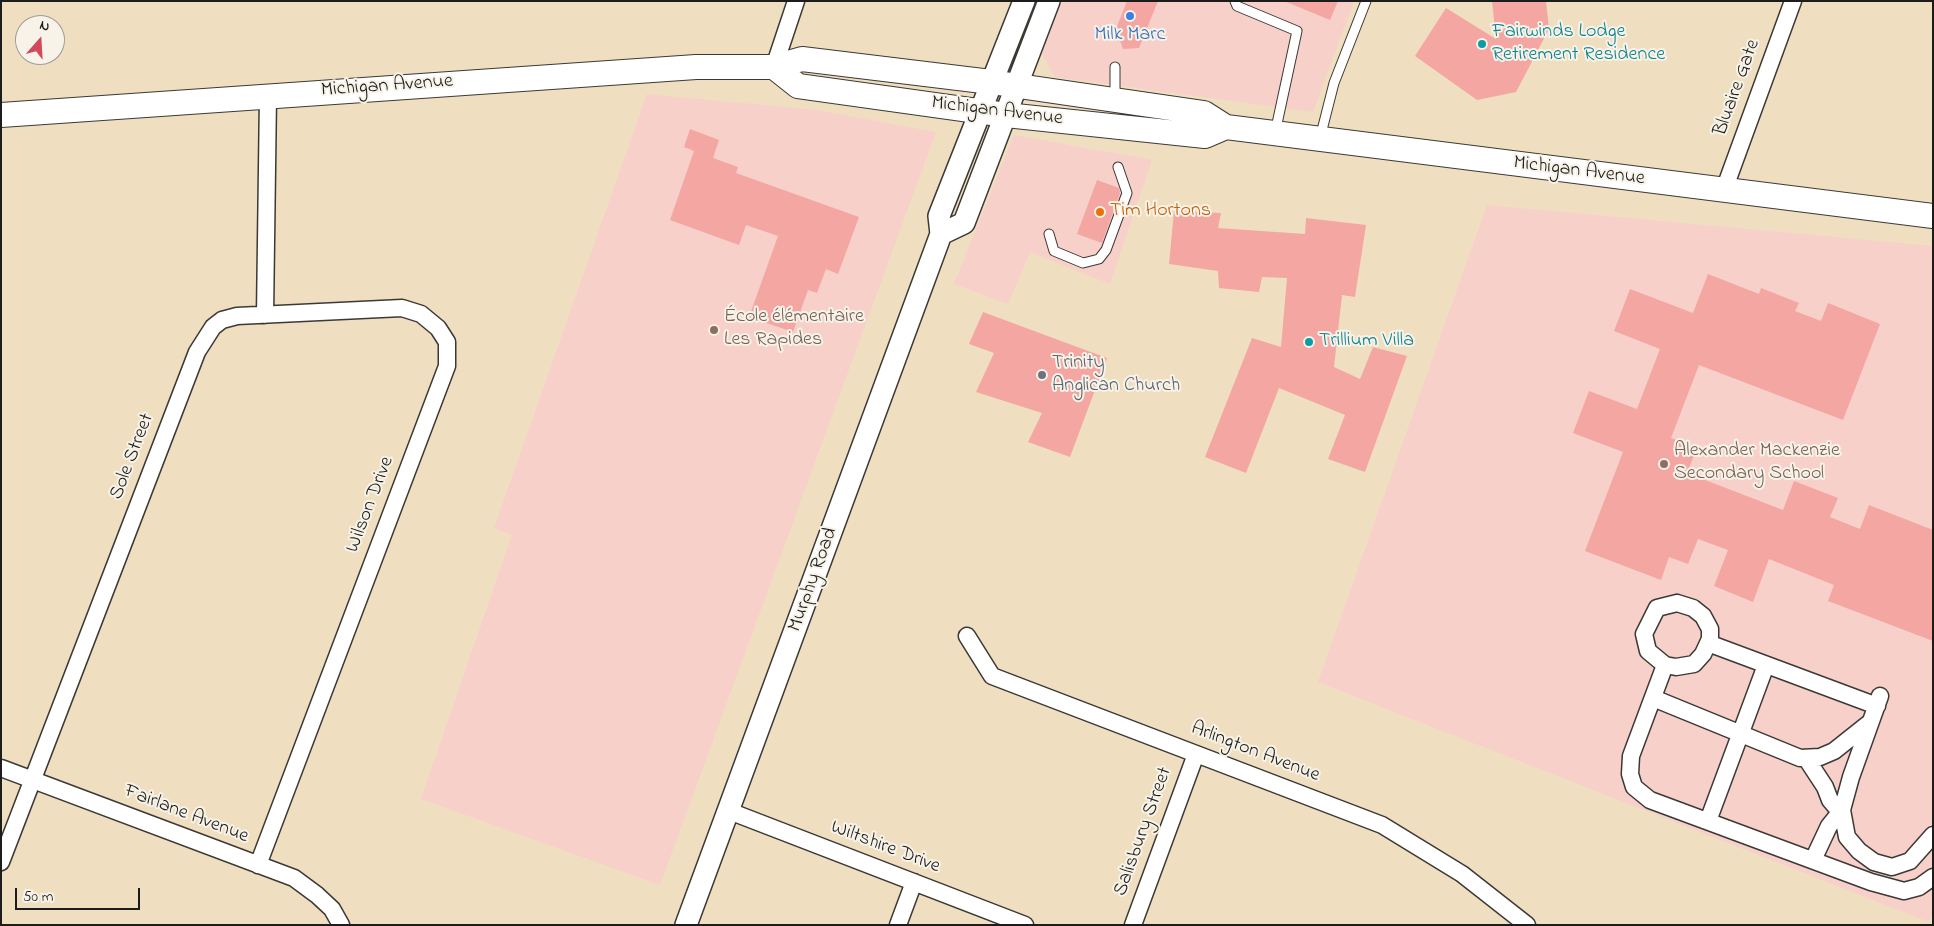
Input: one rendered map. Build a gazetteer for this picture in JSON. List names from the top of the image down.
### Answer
{
  "streets": {
    "main road": ["Michigan Avenue"],
    "street": [
      "Bluaire Gate",
      "Sole Street",
      "Wilson Drive",
      "Murphy Road",
      "Arlington Avenue",
      "Fairlane Avenue",
      "Salisbury Street",
      "Wiltshire Drive"
    ]
  },
  "crossings": [
    ["Michigan Avenue", "Bluaire Gate"],
    ["Michigan Avenue", "Murphy Road"],
    ["Sole Street", "Wilson Drive"],
    ["Sole Street", "Fairlane Avenue"],
    ["Wilson Drive", "Fairlane Avenue"],
    ["Murphy Road", "Wiltshire Drive"],
    ["Arlington Avenue", "Salisbury Street"]
  ],
  "places": [
    "Milk Marc",
    "Fairwinds Lodge Retirement Residence",
    "Tim Hortons",
    "École élémentaire Les Rapides",
    "Trillium Villa",
    "Trinity Anglican Church",
    "Alexander Mackenzie Secondary School"
  ],
  "scale_bar": "50 m",
  "north": "top"
}
